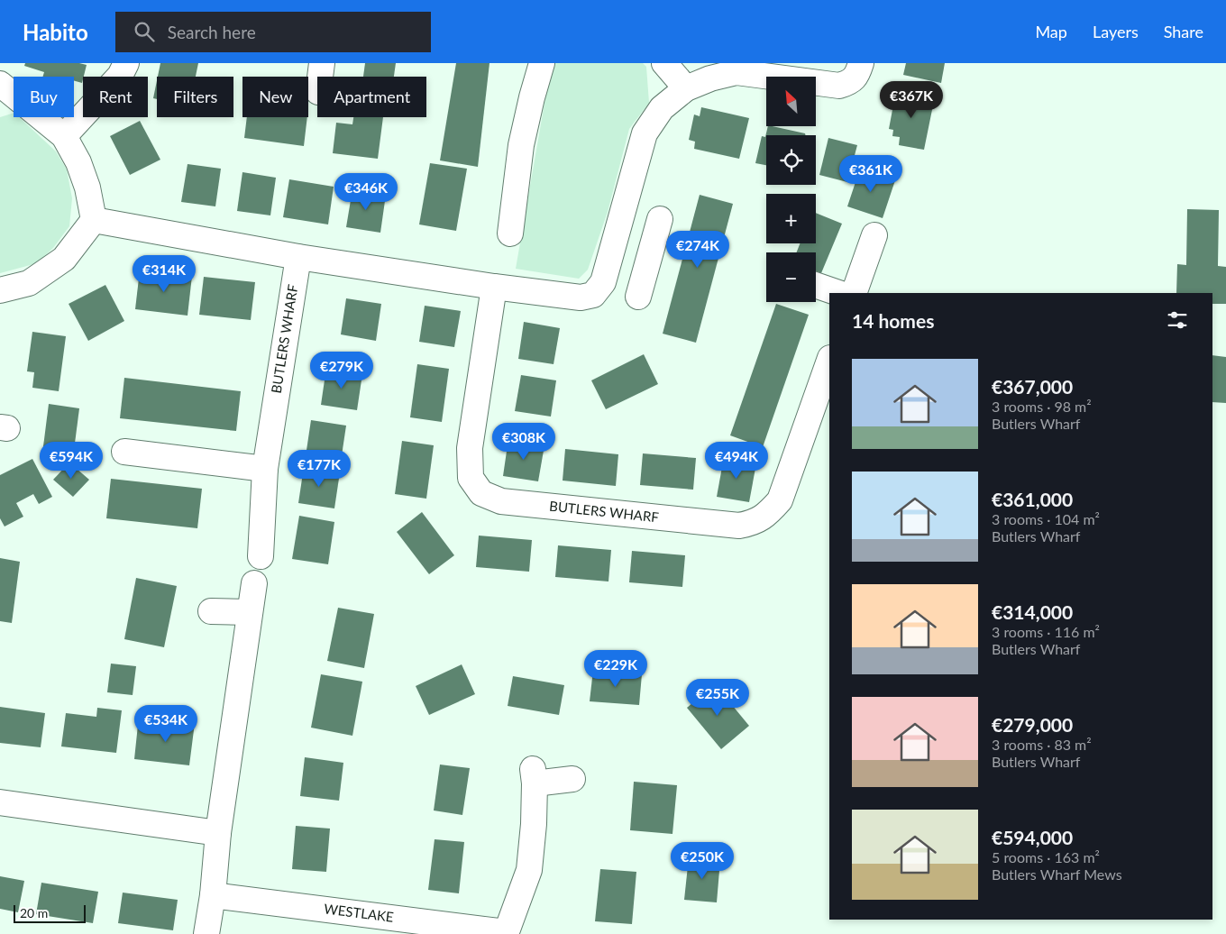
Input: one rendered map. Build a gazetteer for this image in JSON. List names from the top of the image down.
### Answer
{
  "streets": {
    "street": ["BUTLERS WHARF", "WESTLAKE"]
  },
  "scale_bar": "20 m",
  "north": "top left",
  "page": {
    "header": "Habito",
    "search": "Search here",
    "nav": ["Map", "Layers", "Share"],
    "map_buttons": ["+", "−"],
    "chip": [
      "Buy",
      "Rent",
      "Filters",
      "New",
      "Apartment"
    ],
    "price": [
      "€367K",
      "€361K",
      "€346K",
      "€274K",
      "€314K",
      "€279K",
      "€308K",
      "€594K",
      "€494K",
      "€177K",
      "€229K",
      "€255K",
      "€534K",
      "€250K"
    ],
    "heading": "14 homes",
    "list": [
      {
        "name": "€367,000",
        "note": "3 rooms · 98 m² · Butlers Wharf"
      },
      {
        "name": "€361,000",
        "note": "3 rooms · 104 m² · Butlers Wharf"
      },
      {
        "name": "€314,000",
        "note": "3 rooms · 116 m² · Butlers Wharf"
      },
      {
        "name": "€279,000",
        "note": "3 rooms · 83 m² · Butlers Wharf"
      },
      {
        "name": "€594,000",
        "note": "5 rooms · 163 m² · Butlers Wharf Mews"
      }
    ],
    "scale": "20 m"
  }
}
